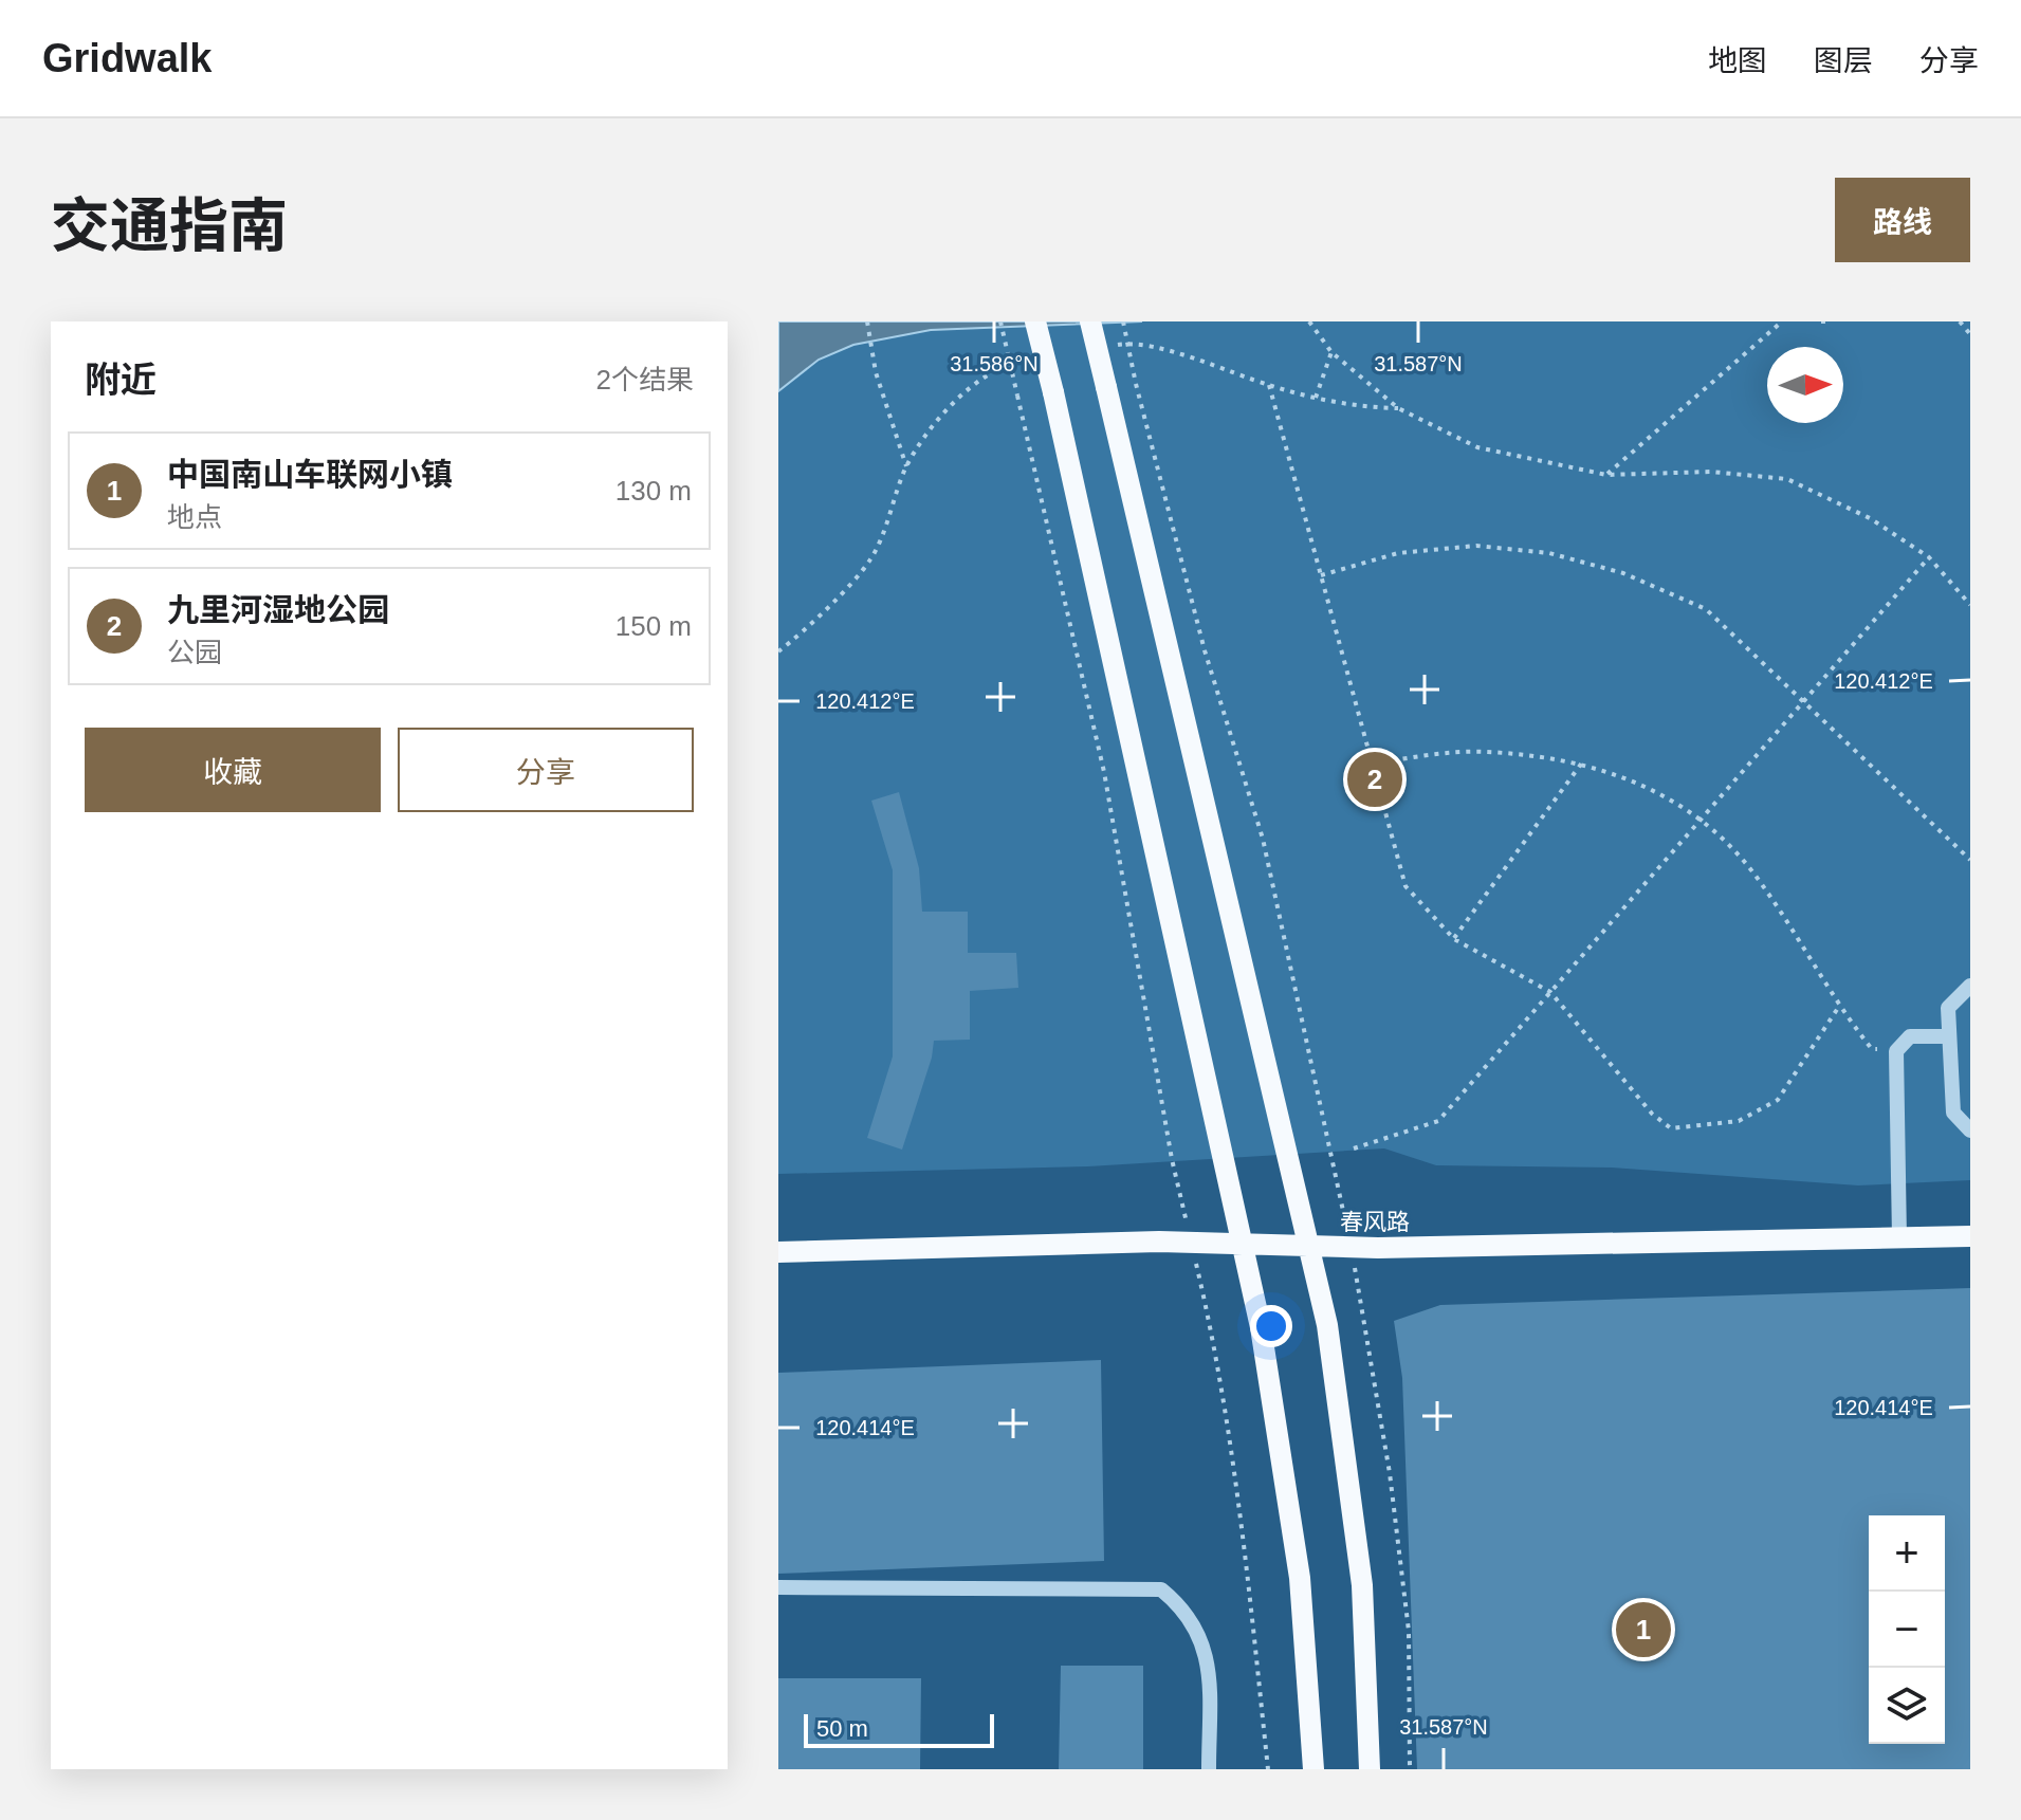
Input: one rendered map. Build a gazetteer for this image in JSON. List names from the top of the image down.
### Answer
{
  "streets": {
    "main road": ["春风路"]
  },
  "scale_bar": "50 m",
  "north": "right",
  "page": {
    "header": "Gridwalk",
    "nav": ["地图", "图层", "分享"],
    "title": "交通指南",
    "buttons": [
      "路线",
      ["收藏", "分享"]
    ],
    "heading": ["附近", "2个结果"],
    "list": [
      {
        "mark": "1",
        "name": "中国南山车联网小镇",
        "note": "地点",
        "value": "130 m"
      },
      {
        "mark": "2",
        "name": "九里河湿地公园",
        "note": "公园",
        "value": "150 m"
      }
    ],
    "pins": ["2", "1"],
    "map_buttons": ["+", "−"],
    "scale": "50 m"
  },
  "coordinates": [
    "31.586°N",
    "31.587°N",
    "120.412°E",
    "120.414°E"
  ]
}
